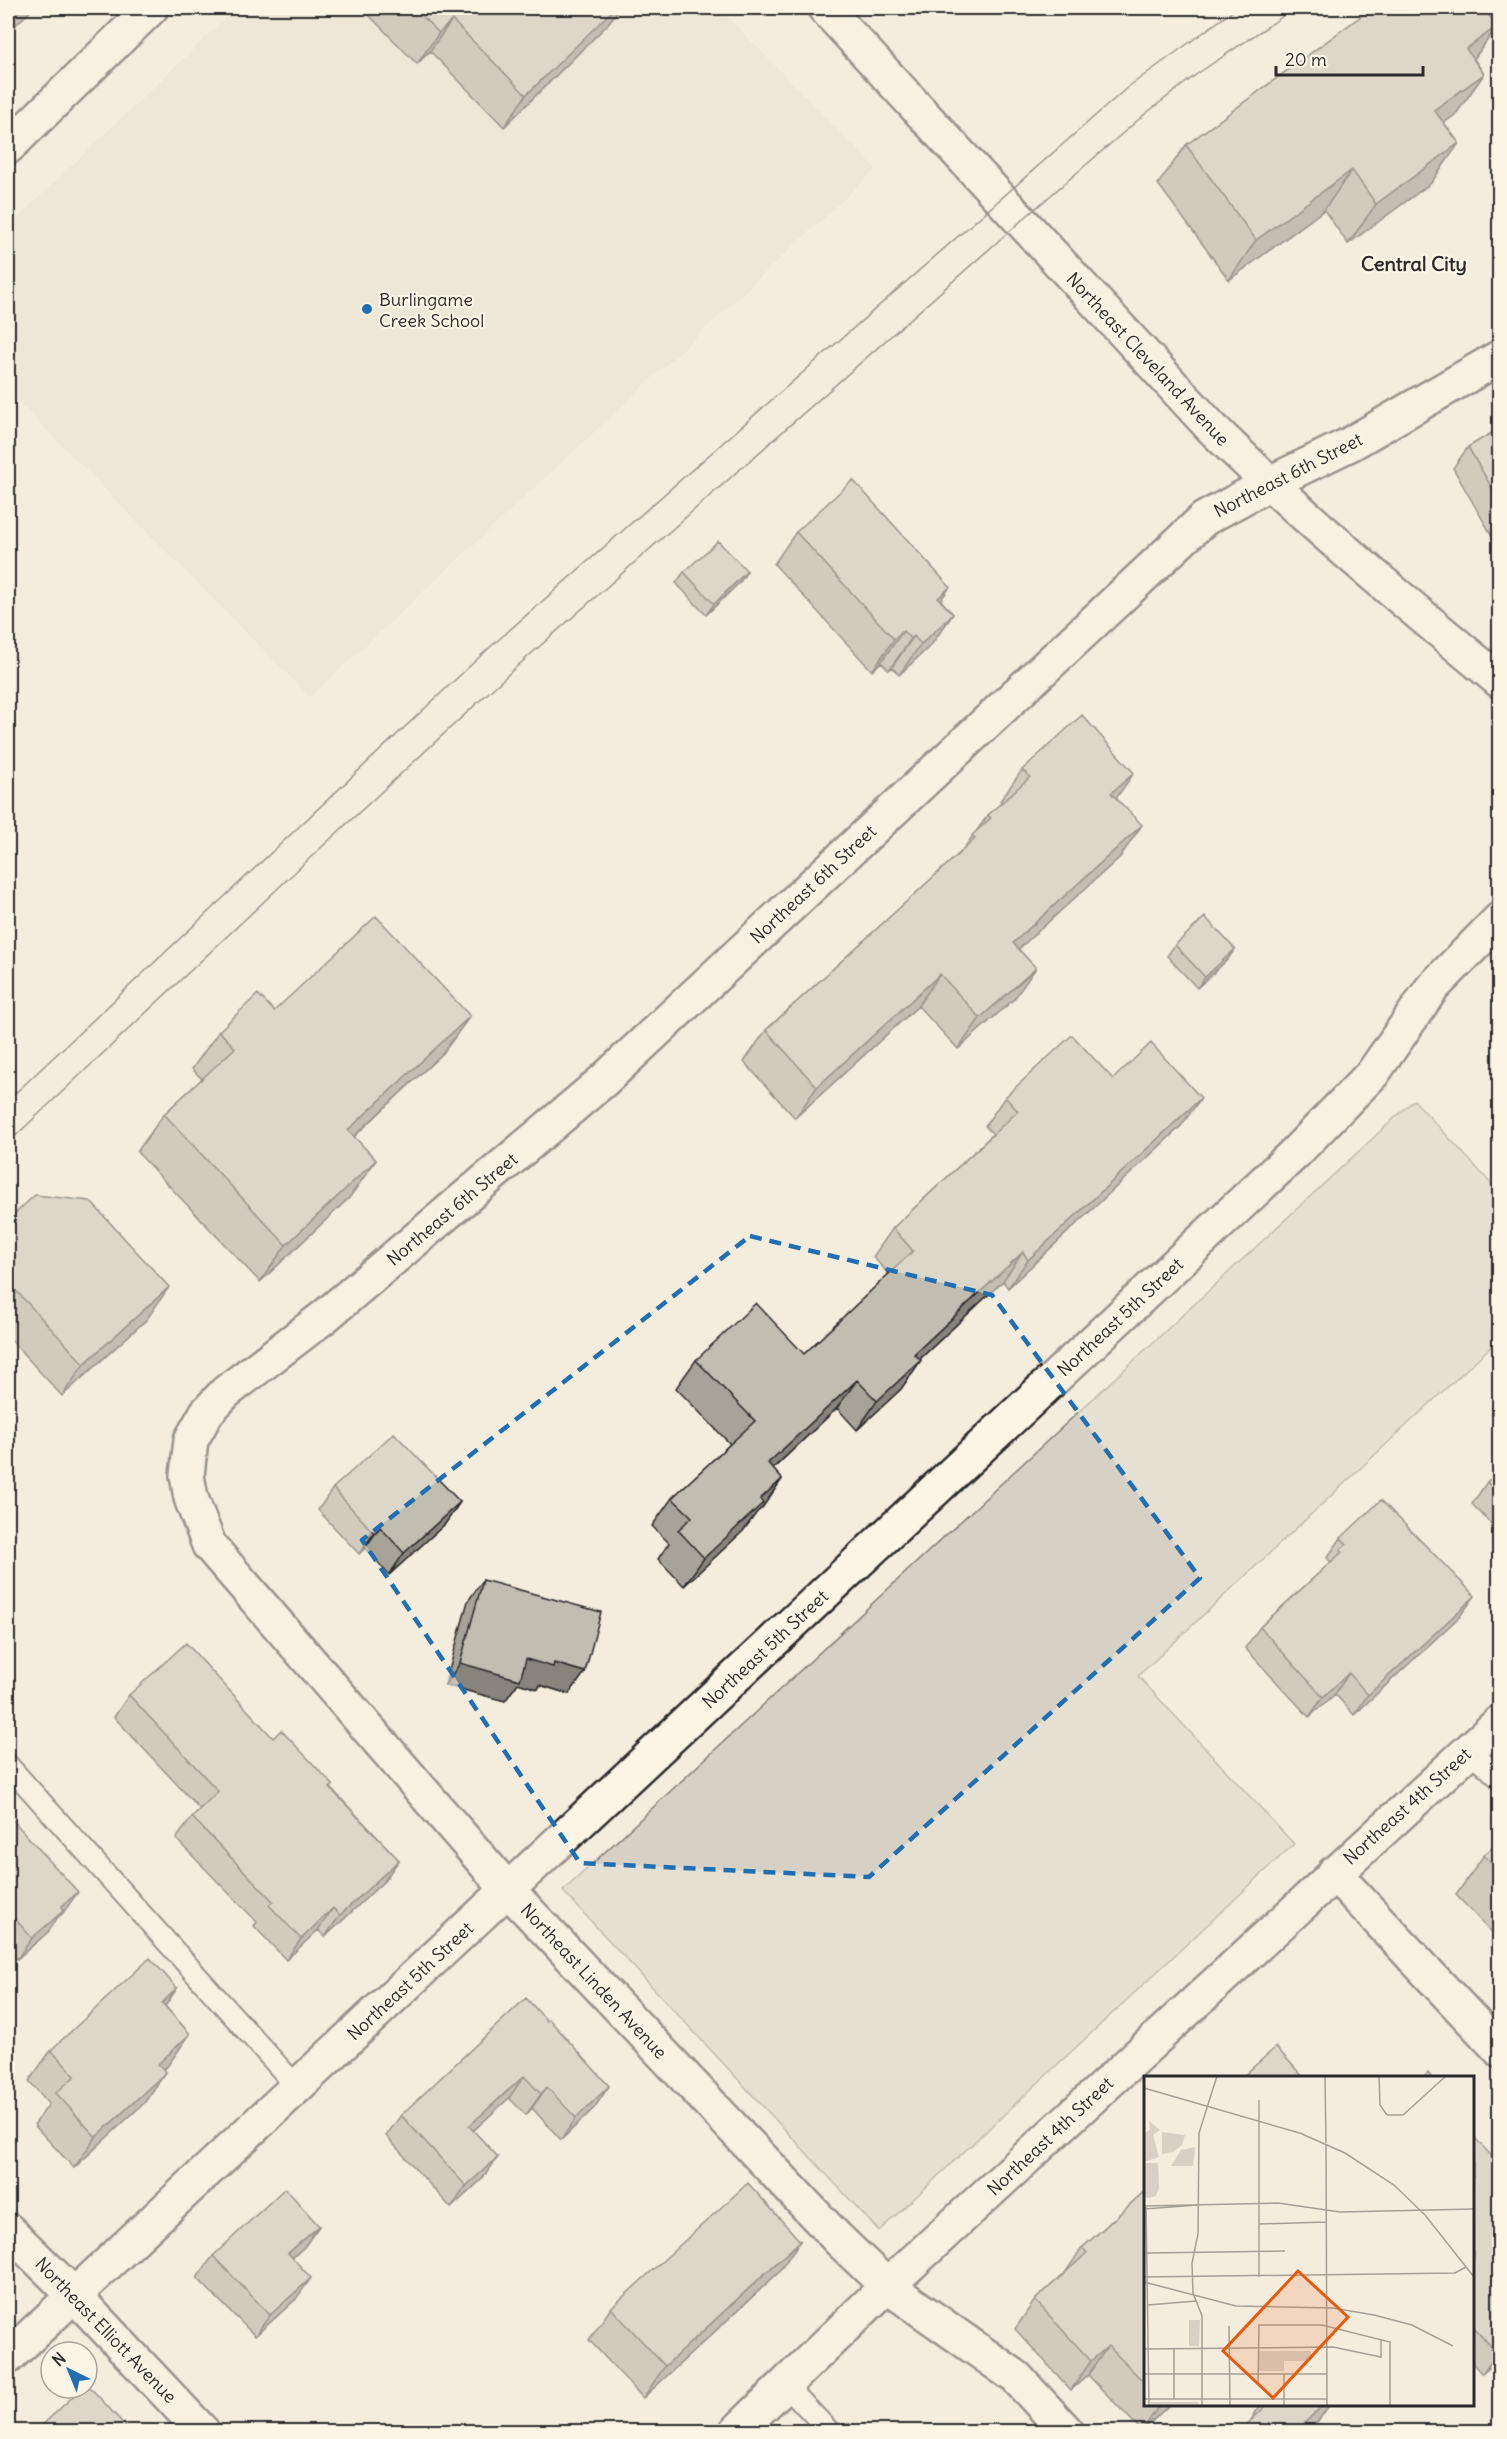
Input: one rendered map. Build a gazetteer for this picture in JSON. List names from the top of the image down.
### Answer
{
  "streets": {
    "street": [
      "Northeast Cleveland Avenue",
      "Northeast 6th Street",
      "Northeast 5th Street",
      "Northeast 4th Street",
      "Northeast Linden Avenue",
      "Northeast Elliott Avenue"
    ]
  },
  "crossings": [
    ["Northeast Cleveland Avenue", "Northeast 6th Street"],
    ["Northeast 6th Street", "Northeast Linden Avenue"],
    ["Northeast 5th Street", "Northeast Linden Avenue"],
    ["Northeast 5th Street", "Northeast Elliott Avenue"],
    ["Northeast 4th Street", "Northeast Linden Avenue"]
  ],
  "districts": ["Central City"],
  "places": ["Burlingame Creek School"],
  "scale_bar": "20 m",
  "north": "top left"
}
